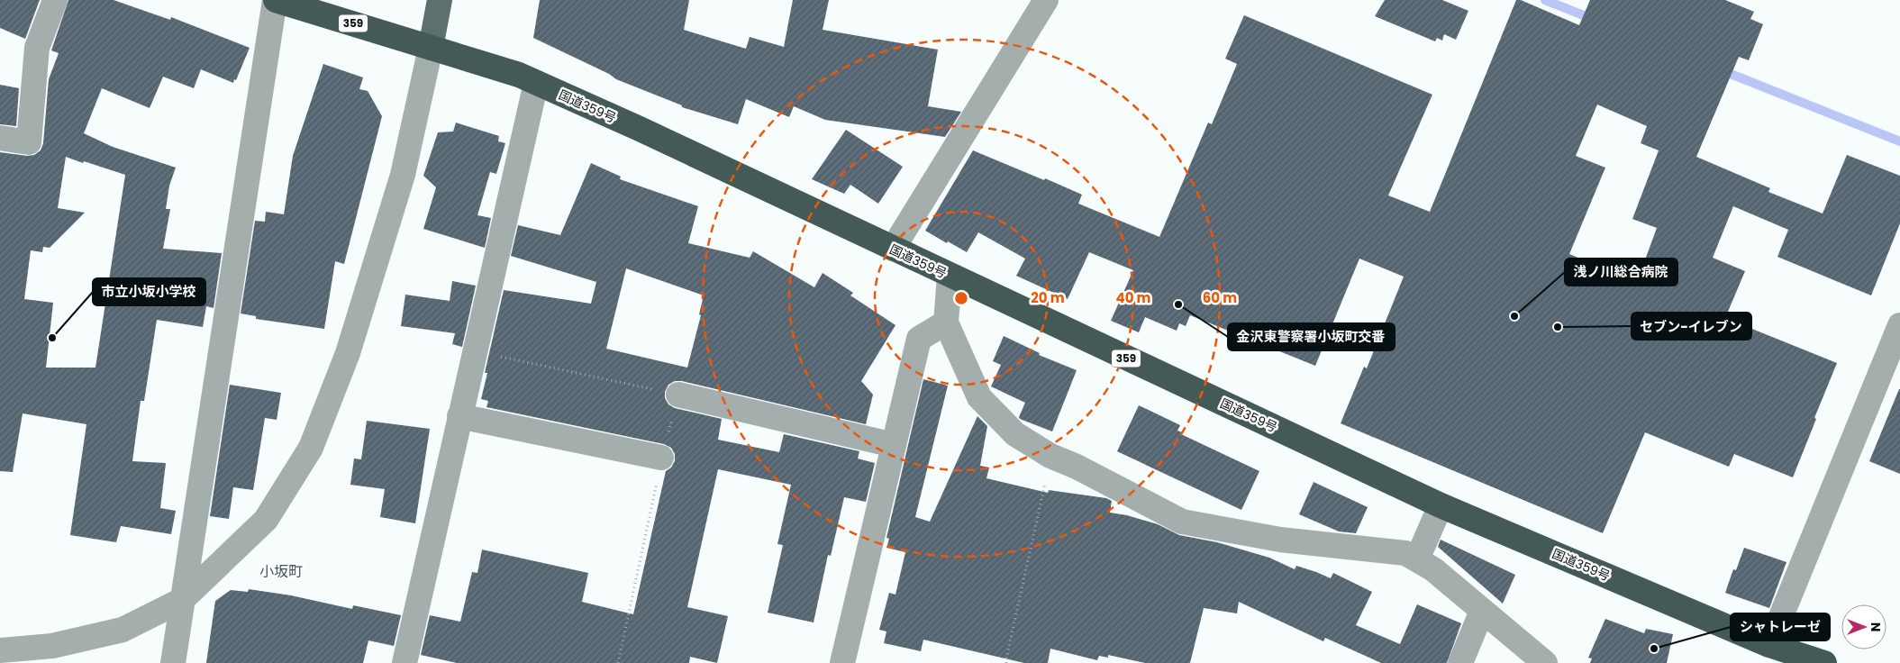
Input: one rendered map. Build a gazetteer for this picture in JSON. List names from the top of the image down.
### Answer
{
  "streets": {
    "highway": ["359", "国道359号"]
  },
  "districts": ["小坂町"],
  "places": [
    "金沢東警察署小坂町交番",
    "浅ノ川総合病院",
    "セブン-イレブン",
    "市立小坂小学校",
    "シャトレーゼ"
  ],
  "north": "right",
  "rings": ["20 m", "40 m", "60 m"]
}
